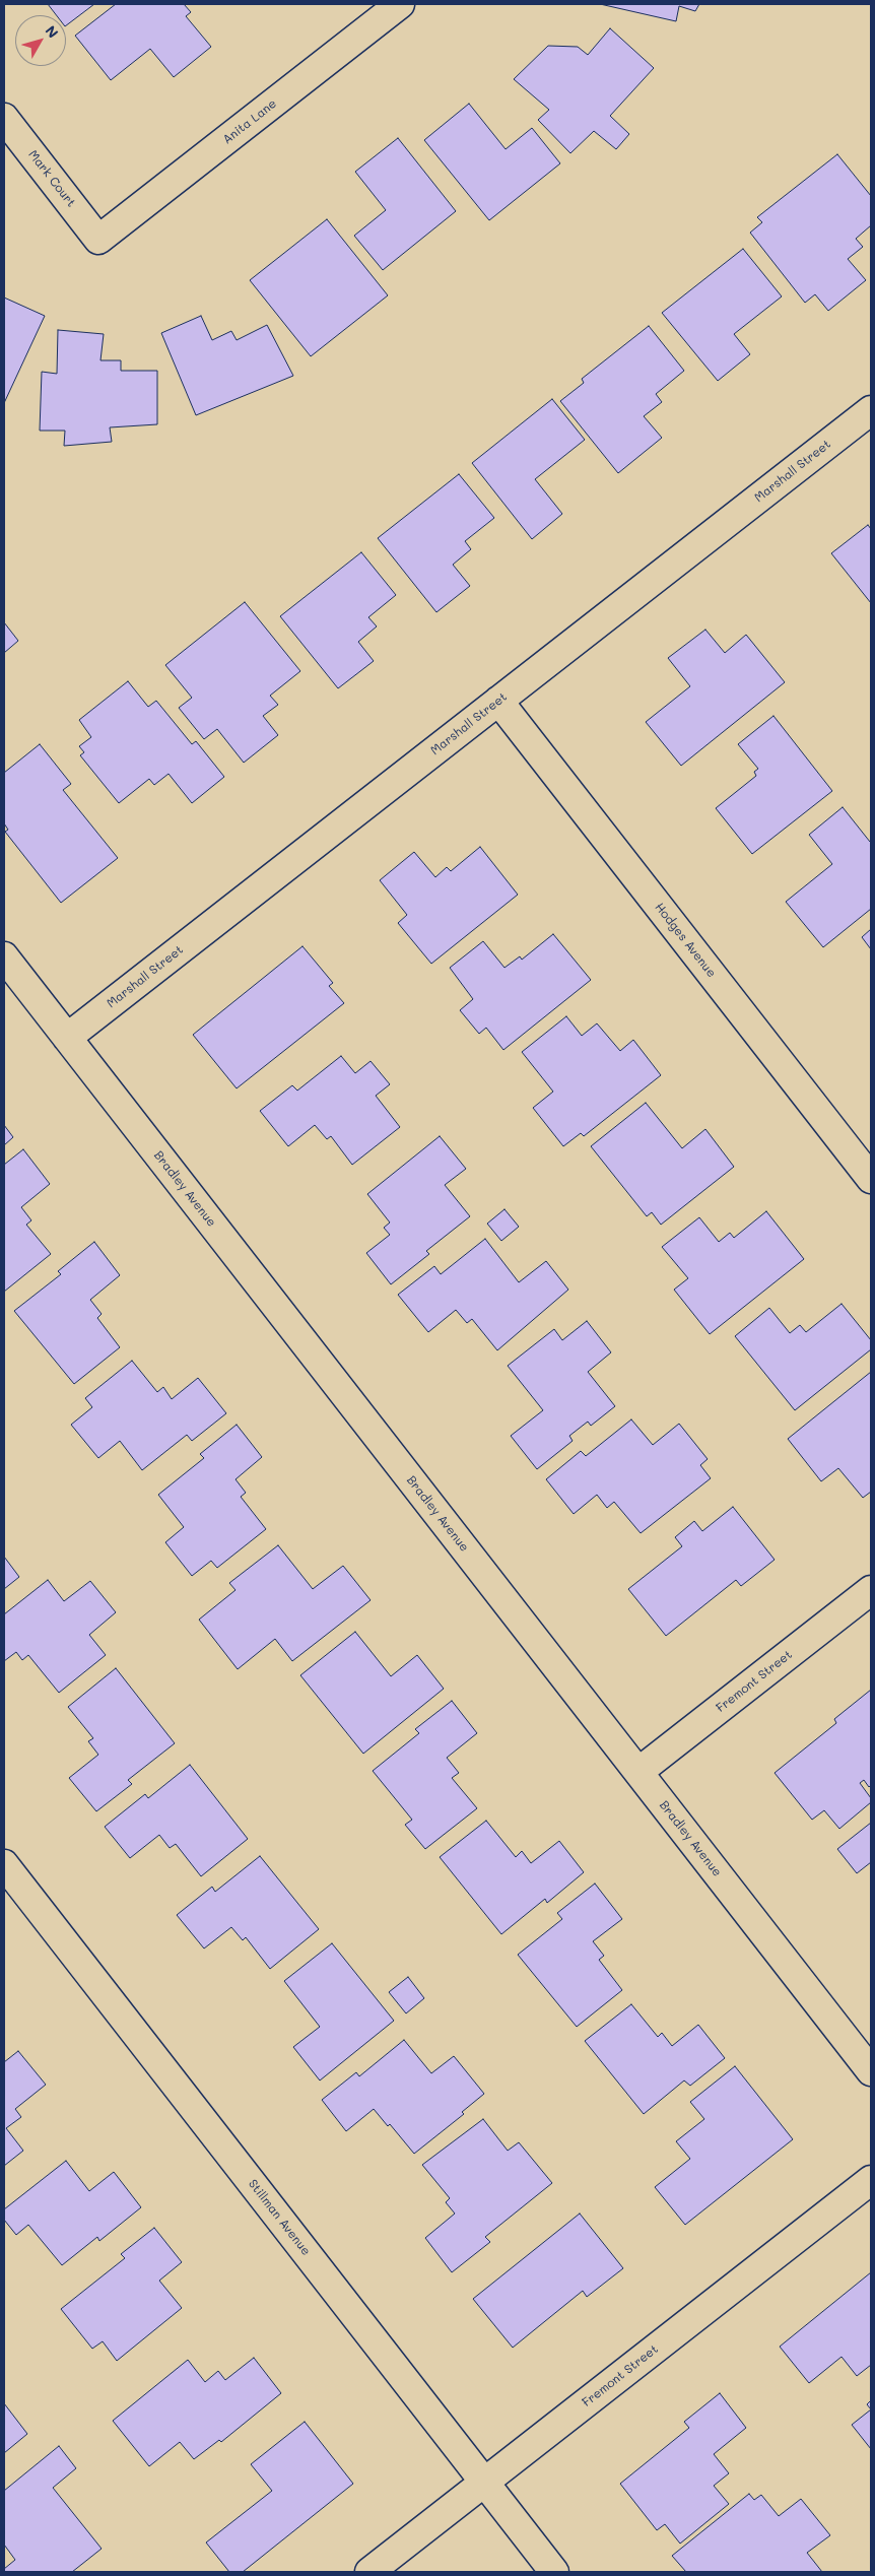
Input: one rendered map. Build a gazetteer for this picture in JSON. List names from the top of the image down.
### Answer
{
  "streets": {
    "street": [
      "Anita Lane",
      "Mark Court",
      "Marshall Street",
      "Hodges Avenue",
      "Bradley Avenue",
      "Fremont Street",
      "Stillman Avenue"
    ]
  },
  "crossings": [
    ["Anita Lane", "Mark Court"],
    ["Marshall Street", "Hodges Avenue"],
    ["Marshall Street", "Bradley Avenue"],
    ["Bradley Avenue", "Fremont Street"],
    ["Fremont Street", "Stillman Avenue"]
  ],
  "north": "top right"
}
